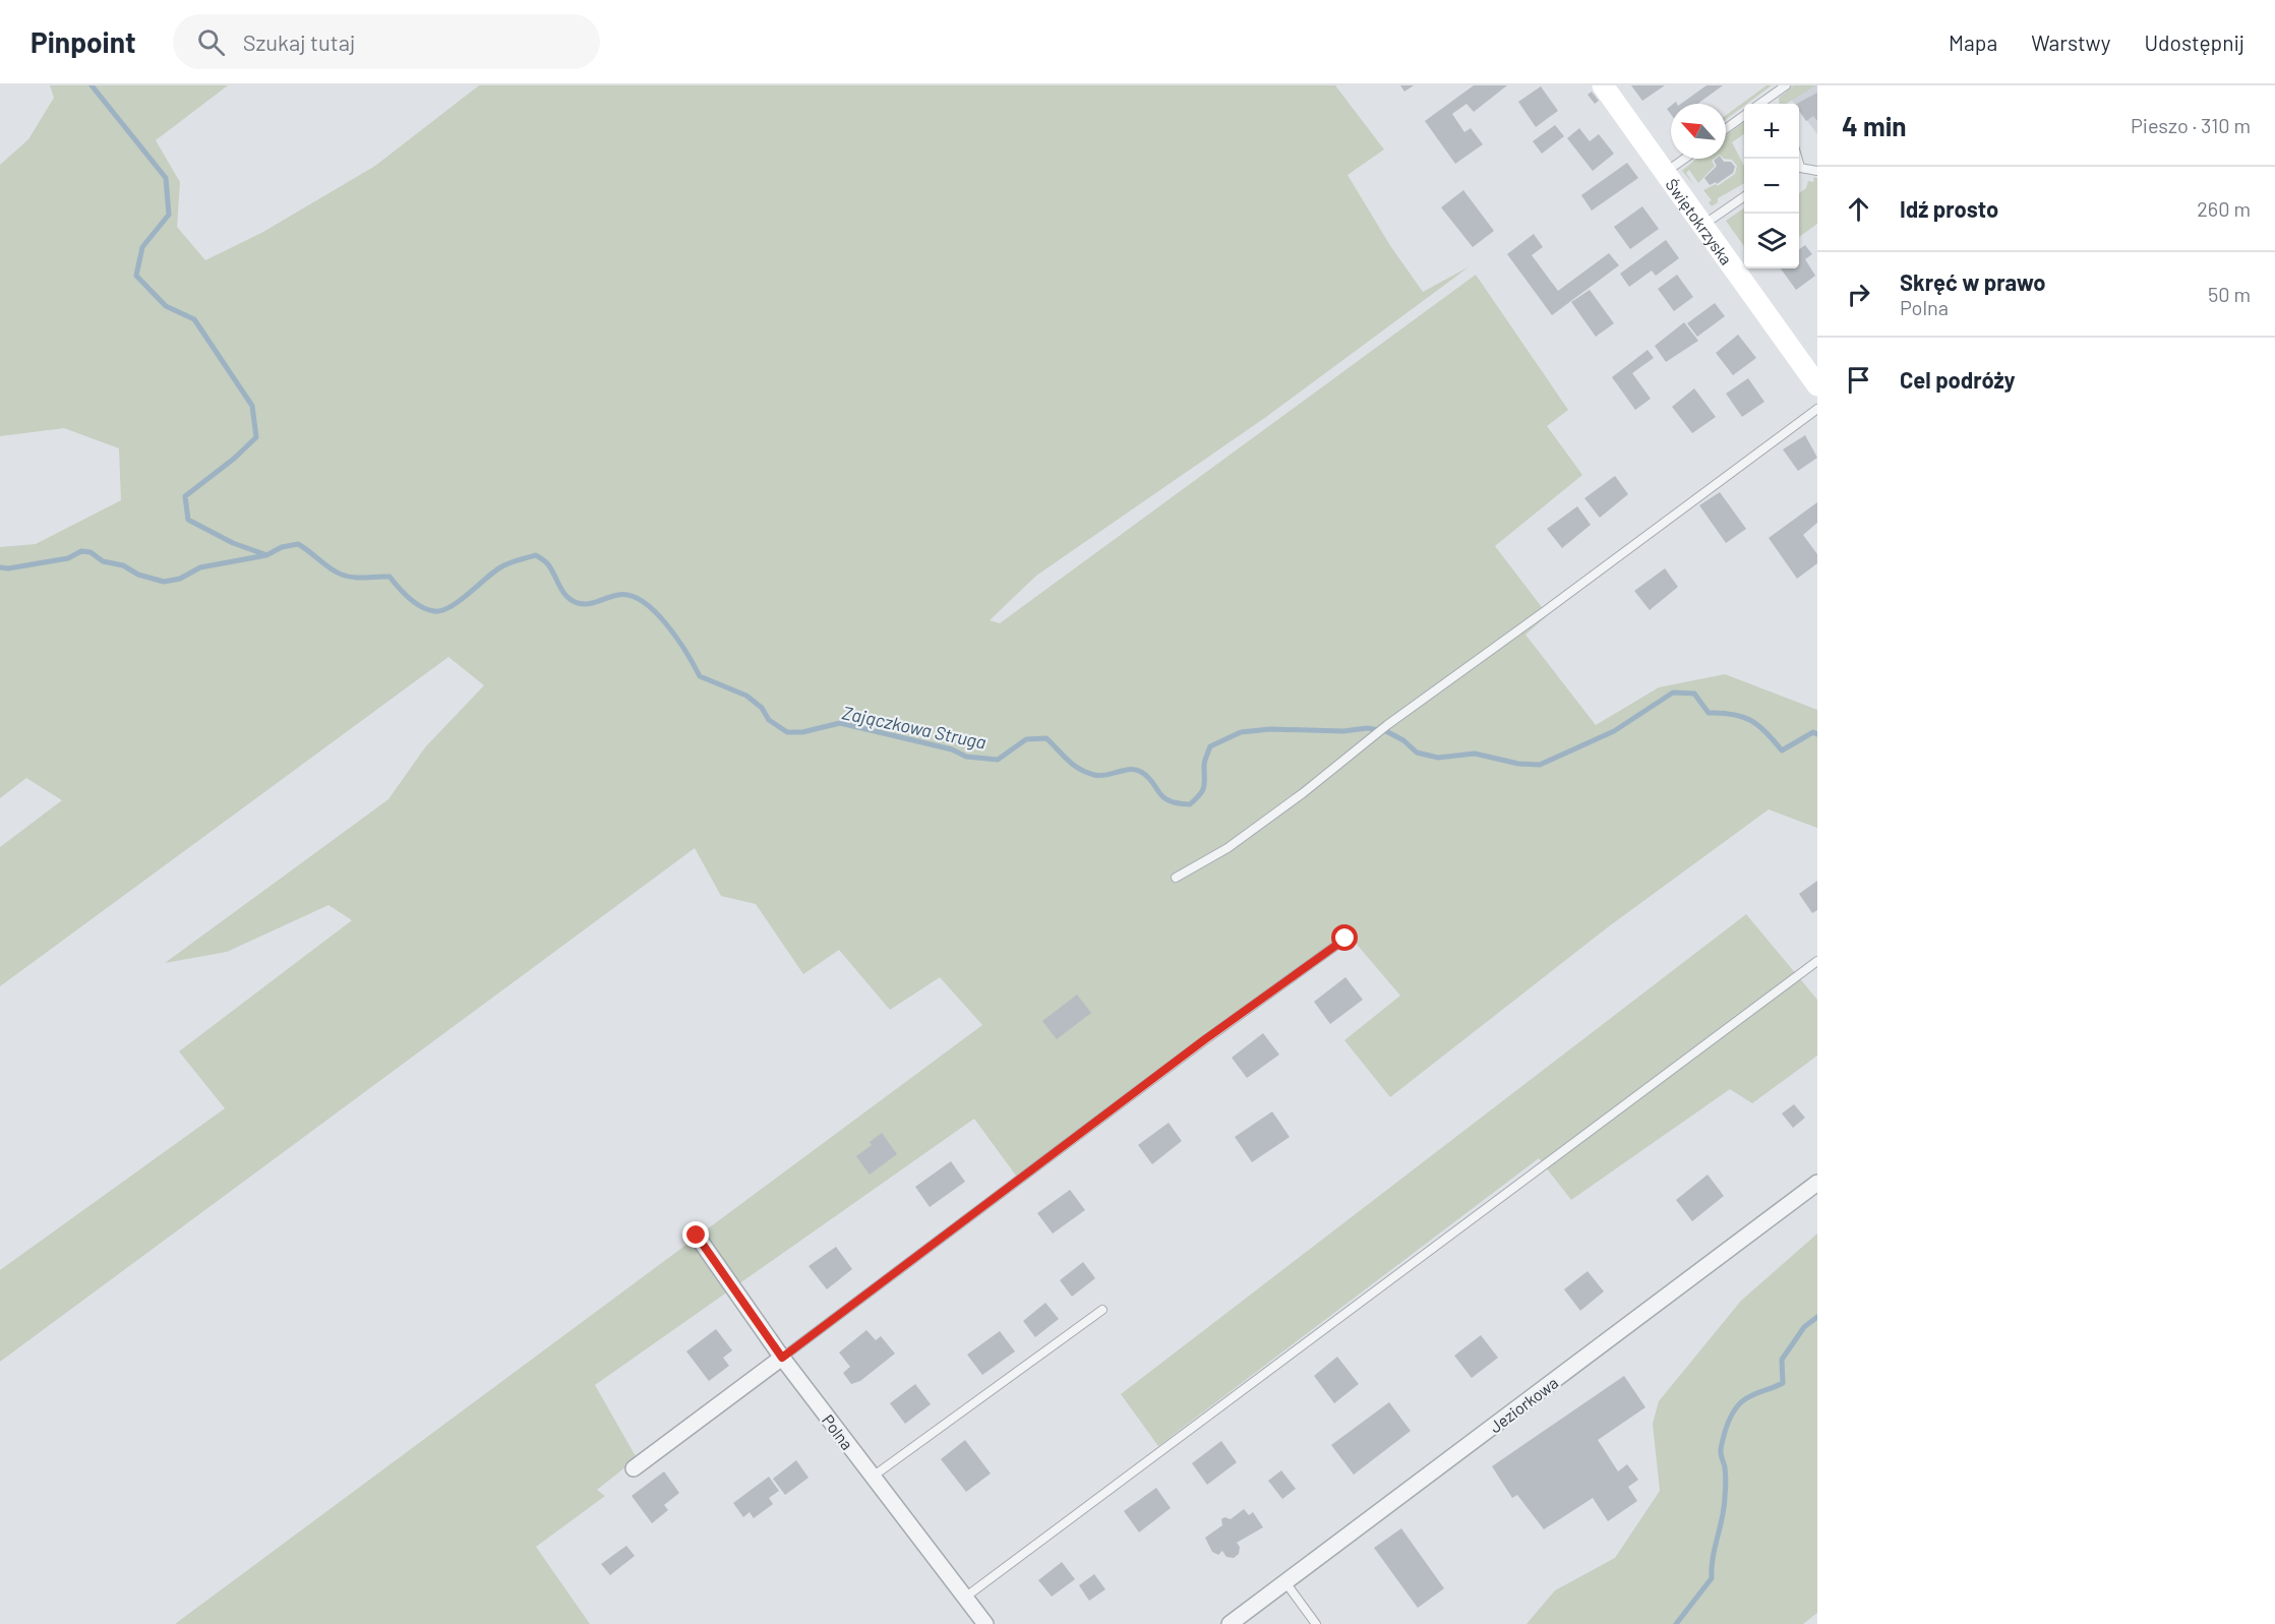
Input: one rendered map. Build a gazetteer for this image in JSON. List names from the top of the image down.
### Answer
{
  "streets": {
    "street": ["Świętokrzyska", "Jeziorkowa", "Polna"]
  },
  "water": ["Zajączkowa Struga"],
  "north": "top left",
  "page": {
    "header": "Pinpoint",
    "search": "Szukaj tutaj",
    "nav": ["Mapa", "Warstwy", "Udostępnij"],
    "heading": ["4 min", "Pieszo · 310 m"],
    "map_buttons": ["+", "−"],
    "list": [
      ["Idź prosto", "260 m"],
      ["Skręć w prawo", "Polna", "50 m"],
      "Cel podróży"
    ]
  }
}
